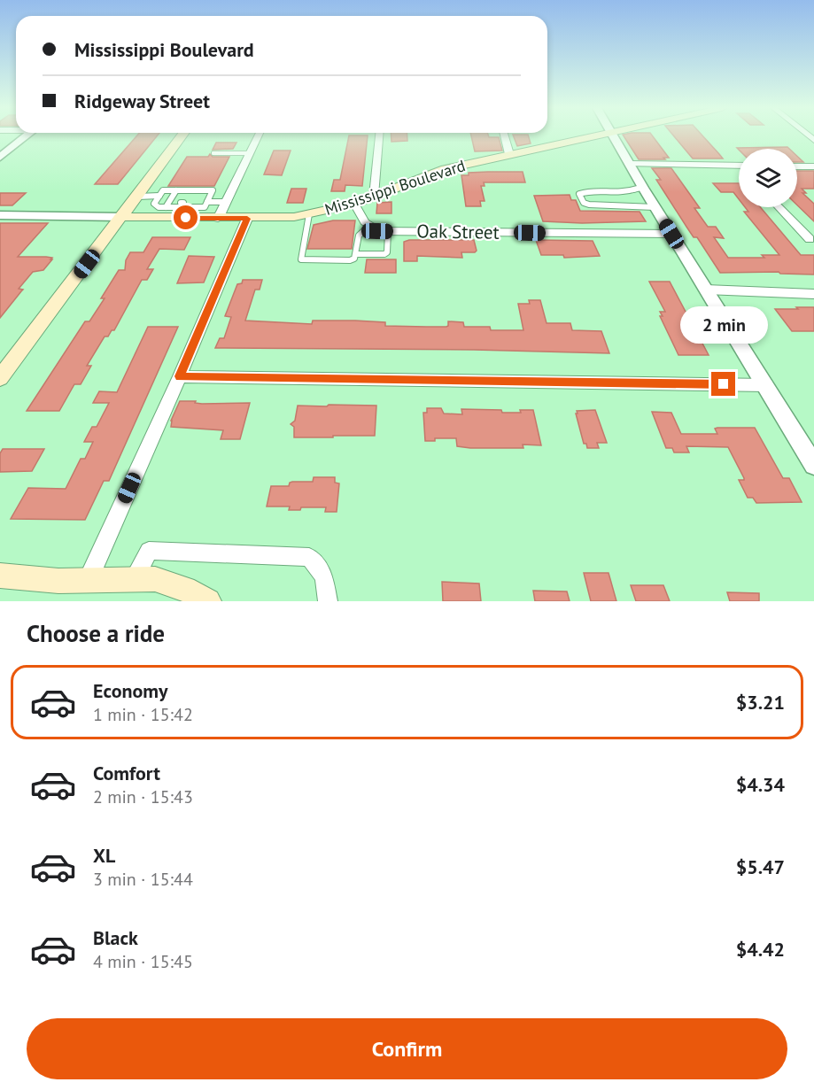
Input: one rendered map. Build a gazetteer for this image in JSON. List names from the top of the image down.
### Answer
{
  "streets": {
    "main road": ["Mississippi Boulevard"],
    "street": ["Oak Street"]
  },
  "page": {
    "banner": ["Mississippi Boulevard", "Ridgeway Street"],
    "bubble": "2 min",
    "heading": "Choose a ride",
    "list": [
      {
        "name": "Economy",
        "note": "1 min · 15:42",
        "value": "$3.21"
      },
      {
        "name": "Comfort",
        "note": "2 min · 15:43",
        "value": "$4.34"
      },
      {
        "name": "XL",
        "note": "3 min · 15:44",
        "value": "$5.47"
      },
      {
        "name": "Black",
        "note": "4 min · 15:45",
        "value": "$4.42"
      }
    ],
    "buttons": "Confirm"
  }
}
